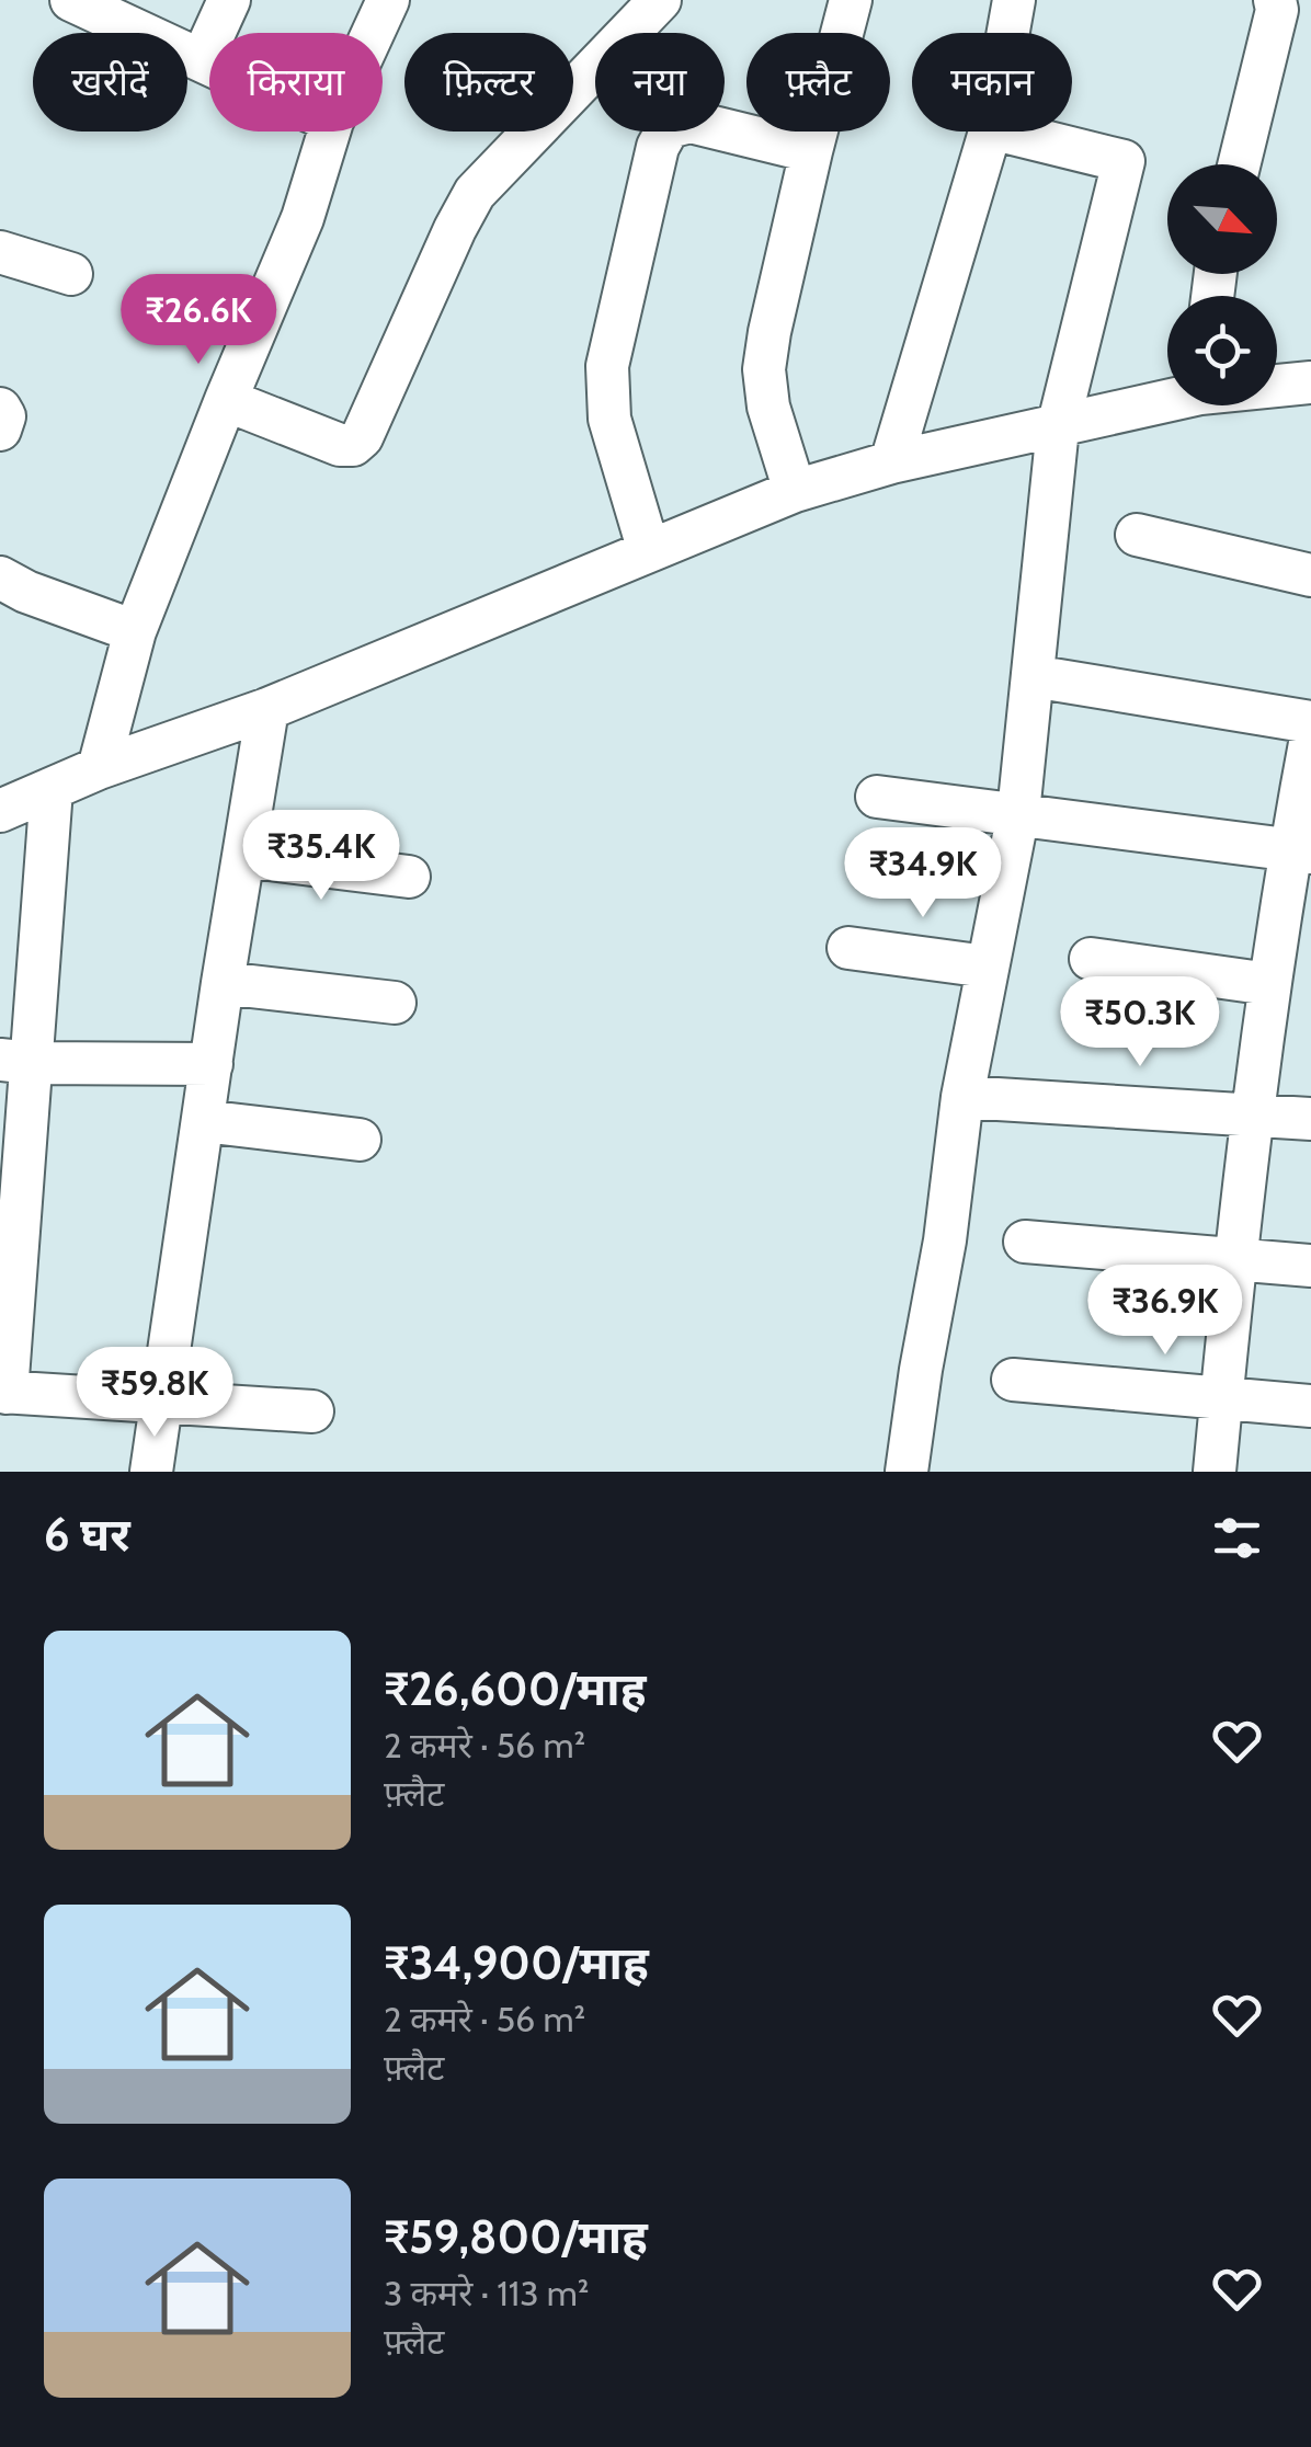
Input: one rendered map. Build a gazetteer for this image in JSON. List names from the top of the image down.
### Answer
{
  "north": "bottom right",
  "page": {
    "chip": [
      "खरीदें",
      "किराया",
      "फ़िल्टर",
      "नया",
      "फ़्लैट",
      "मकान"
    ],
    "price": [
      "₹26.6K",
      "₹35.4K",
      "₹34.9K",
      "₹50.3K",
      "₹36.9K",
      "₹59.8K"
    ],
    "heading": "6 घर",
    "list": [
      {
        "name": "₹26,600/माह",
        "note": "2 कमरे · 56 m² · फ़्लैट"
      },
      {
        "name": "₹34,900/माह",
        "note": "2 कमरे · 56 m² · फ़्लैट"
      },
      {
        "name": "₹59,800/माह",
        "note": "3 कमरे · 113 m² · फ़्लैट"
      }
    ]
  }
}
